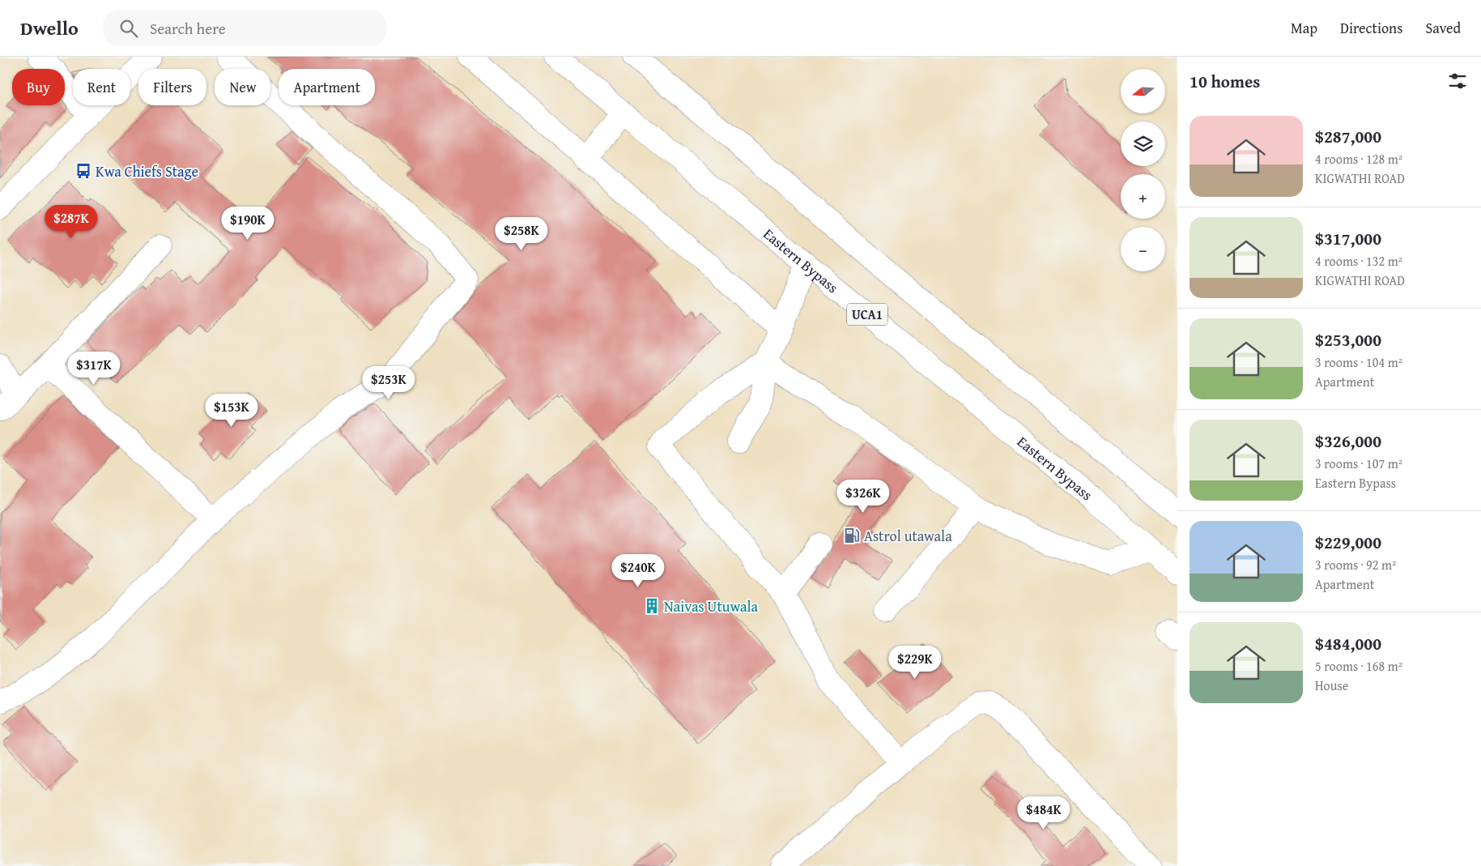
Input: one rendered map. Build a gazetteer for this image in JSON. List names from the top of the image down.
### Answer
{
  "streets": {
    "street": ["Eastern Bypass", "UCA1"]
  },
  "places": {
    "bus stop": ["Kwa Chiefs Stage"],
    "fuel station": ["Astrol utawala"],
    "building": ["Naivas Utuwala"]
  },
  "north": "left",
  "page": {
    "header": "Dwello",
    "search": "Search here",
    "nav": ["Map", "Directions", "Saved"],
    "heading": "10 homes",
    "map_buttons": ["+", "−"],
    "chip": [
      "Buy",
      "Rent",
      "Filters",
      "New",
      "Apartment"
    ],
    "list": [
      {
        "name": "$287,000",
        "note": "4 rooms · 128 m² · KIGWATHI ROAD"
      },
      {
        "name": "$317,000",
        "note": "4 rooms · 132 m² · KIGWATHI ROAD"
      },
      {
        "name": "$253,000",
        "note": "3 rooms · 104 m² · Apartment"
      },
      {
        "name": "$326,000",
        "note": "3 rooms · 107 m² · Eastern Bypass"
      },
      {
        "name": "$229,000",
        "note": "3 rooms · 92 m² · Apartment"
      },
      {
        "name": "$484,000",
        "note": "5 rooms · 168 m² · House"
      }
    ],
    "price": [
      "$287K",
      "$190K",
      "$258K",
      "$317K",
      "$253K",
      "$153K",
      "$326K",
      "$240K",
      "$229K",
      "$484K"
    ]
  }
}
